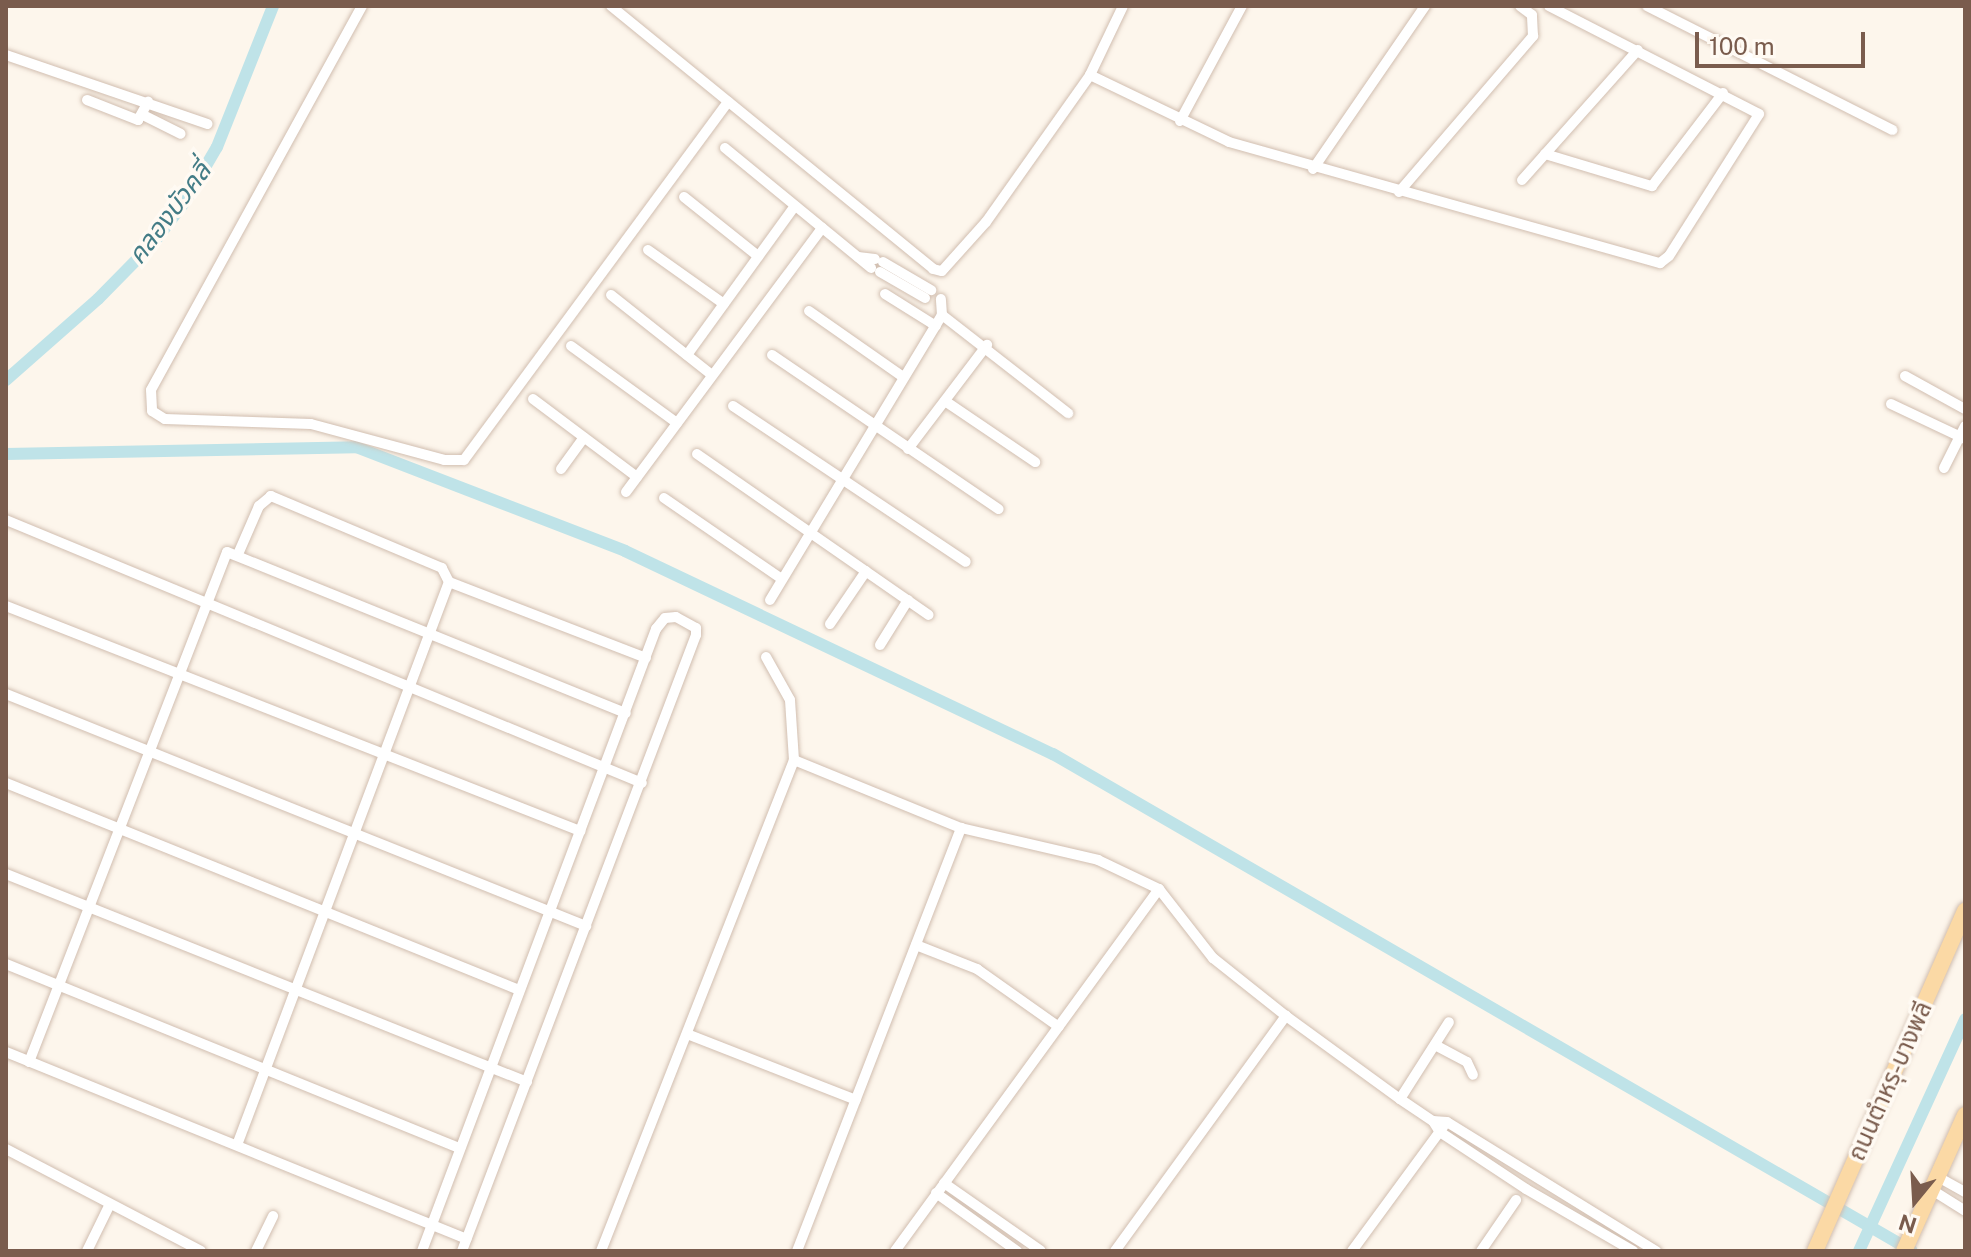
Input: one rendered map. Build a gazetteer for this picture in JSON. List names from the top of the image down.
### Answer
{
  "streets": {
    "main road": ["ถนนตำหรุ-บางพลี"]
  },
  "water": ["คลองบัวคลี่"],
  "scale_bar": "100 m",
  "north": "bottom"
}
